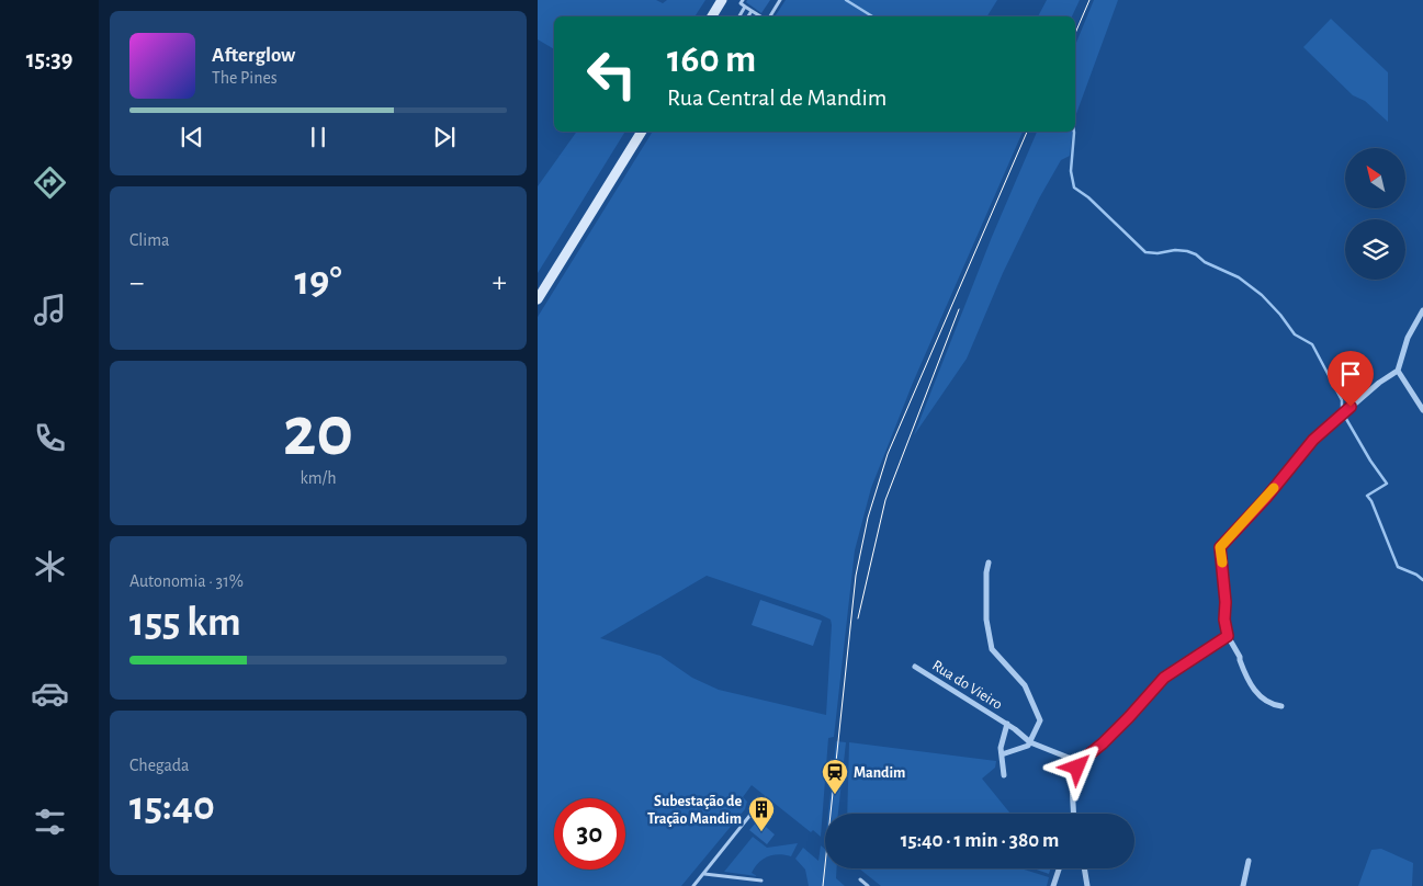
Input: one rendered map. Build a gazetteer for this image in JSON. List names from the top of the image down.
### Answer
{
  "streets": {
    "street": ["Rua do Vieiro"]
  },
  "places": {
    "station": ["Mandim"],
    "building": ["Subestação de Tração Mandim"]
  },
  "north": "top left",
  "page": {
    "tabs": "15:39",
    "turn": ["160 m", "Rua Central de Mandim"],
    "song": ["Afterglow", "The Pines"],
    "tile": [
      "Clima",
      ["20", "km/h"],
      ["Autonomia · 31%", "155 km"],
      ["Chegada", "15:40"]
    ],
    "heat": ["−", "19°", "+"],
    "limit": "30",
    "trip": "15:40 · 1 min · 380 m"
  }
}
